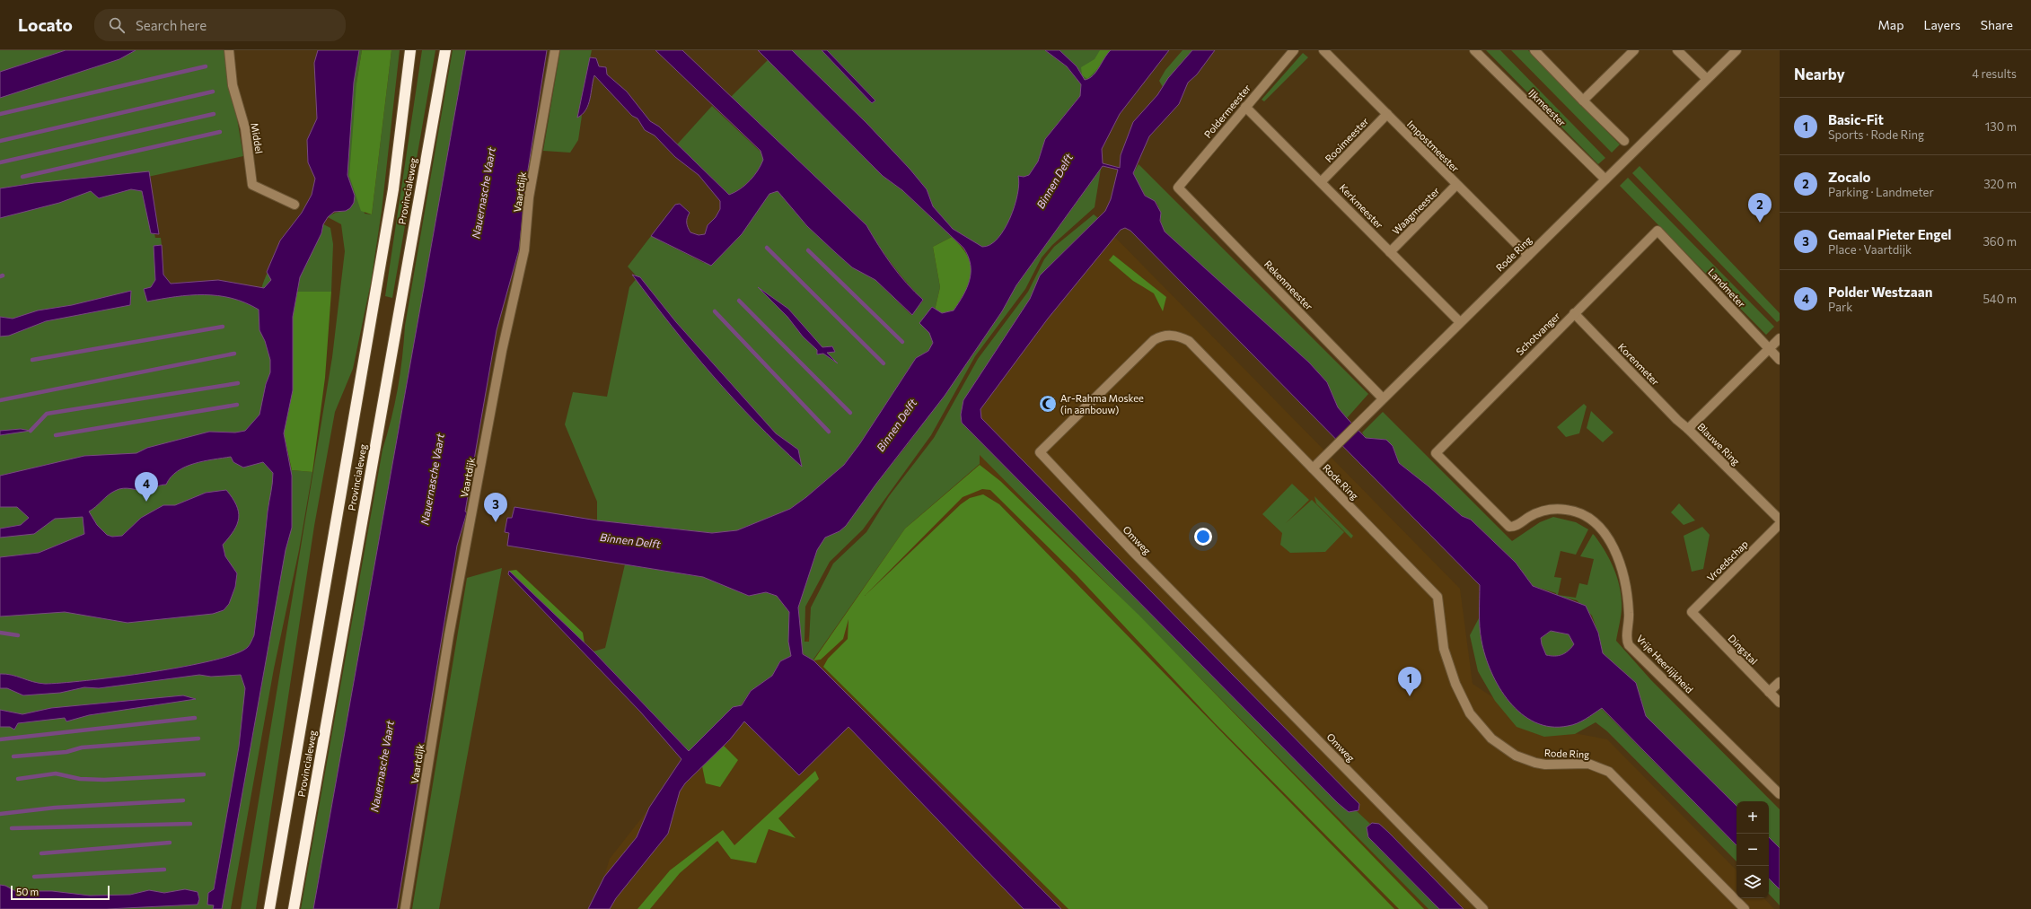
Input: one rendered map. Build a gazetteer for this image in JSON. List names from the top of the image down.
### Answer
{
  "streets": {
    "highway": ["Provincialeweg"],
    "street": [
      "IJkmeester",
      "Poldermeester",
      "Middel",
      "Rooimeester",
      "Impostmeester",
      "Vaartdijk",
      "Kerkmeester",
      "Waagmeester",
      "Rode Ring",
      "Rekenmeester",
      "Landmeter",
      "Schotvanger",
      "Korenmeter",
      "Blauwe Ring",
      "Omweg",
      "Vroedschap",
      "Dingstal",
      "Vrije Heerlijkheid"
    ]
  },
  "crossings": [
    ["IJkmeester", "Rode Ring"],
    ["Poldermeester", "Kerkmeester"],
    ["Poldermeester", "Rekenmeester"],
    ["Rooimeester", "Impostmeester"],
    ["Rooimeester", "Kerkmeester"],
    ["Impostmeester", "Waagmeester"],
    ["Impostmeester", "Rode Ring"],
    ["Kerkmeester", "Waagmeester"],
    ["Kerkmeester", "Rode Ring"],
    ["Rode Ring", "Rekenmeester"],
    ["Rode Ring", "Omweg"],
    ["Landmeter", "Schotvanger"],
    ["Landmeter", "Blauwe Ring"],
    ["Schotvanger", "Korenmeter"],
    ["Schotvanger", "Vrije Heerlijkheid"],
    ["Korenmeter", "Blauwe Ring"],
    ["Vroedschap", "Dingstal"]
  ],
  "water": ["Binnen Delft", "Nauernasche Vaart"],
  "places": {
    "mosque": ["Ar-Rahma Moskee (in aanbouw)"]
  },
  "scale_bar": "50 m",
  "page": {
    "header": "Locato",
    "search": "Search here",
    "nav": ["Map", "Layers", "Share"],
    "heading": ["Nearby", "4 results"],
    "list": [
      {
        "mark": "1",
        "name": "Basic-Fit",
        "note": "Sports · Rode Ring",
        "value": "130 m"
      },
      {
        "mark": "2",
        "name": "Zocalo",
        "note": "Parking · Landmeter",
        "value": "320 m"
      },
      {
        "mark": "3",
        "name": "Gemaal Pieter Engel",
        "note": "Place · Vaartdijk",
        "value": "360 m"
      },
      {
        "mark": "4",
        "name": "Polder Westzaan",
        "note": "Park",
        "value": "540 m"
      }
    ],
    "pins": [
      "2",
      "4",
      "3",
      "1"
    ],
    "map_buttons": ["+", "−"],
    "scale": "50 m"
  }
}
